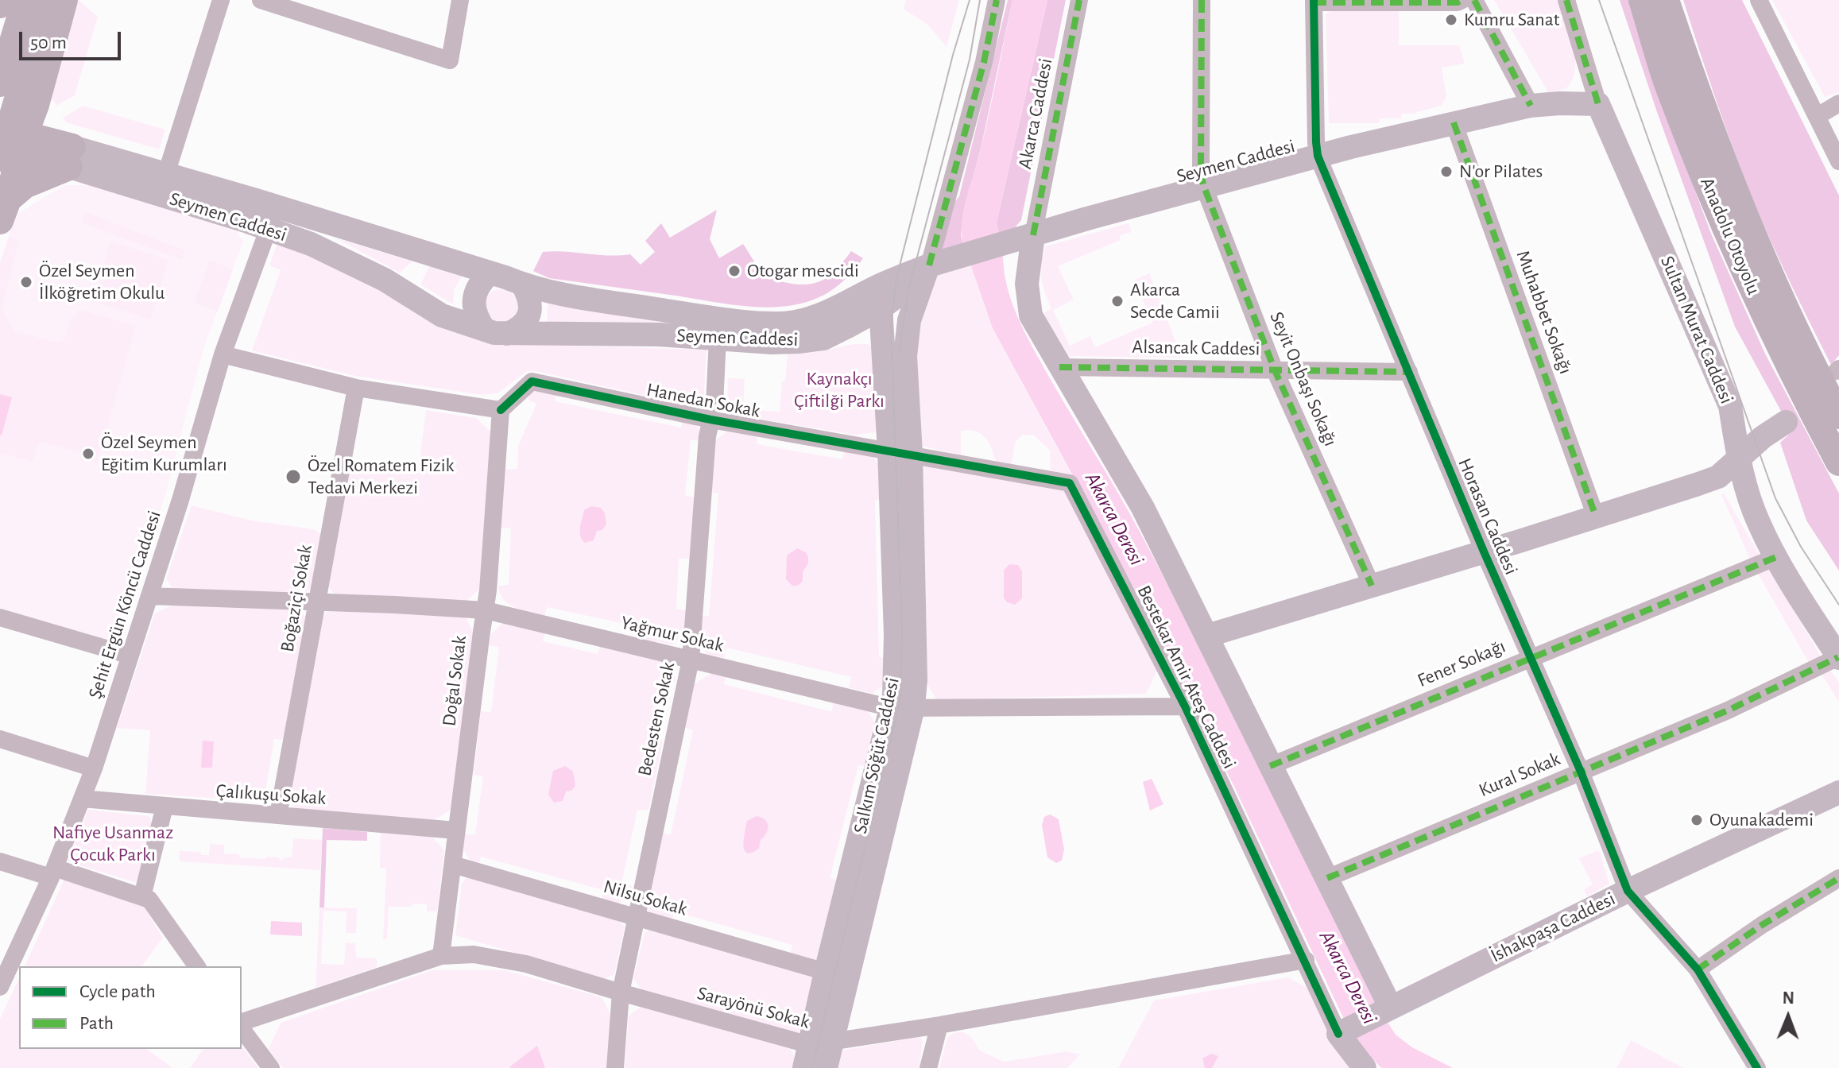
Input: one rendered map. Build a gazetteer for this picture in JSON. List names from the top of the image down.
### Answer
{
  "streets": {
    "highway": ["Anadolu Otoyolu"],
    "main road": [
      "Seymen Caddesi",
      "Sultan Murat Caddesi",
      "Bestekar Amir Ateş Caddesi",
      "Salkım Söğüt Caddesi",
      "İshakpaşa Caddesi"
    ],
    "street": [
      "Akarca Caddesi",
      "Muhabbet Sokağı",
      "Alsancak Caddesi",
      "Seyit Onbaşı Sokağı",
      "Hanedan Sokak",
      "Horasan Caddesi",
      "Boğaziçi Sokak",
      "Şehit Ergün Köncü Caddesi",
      "Yağmur Sokak",
      "Fener Sokağı",
      "Doğal Sokak",
      "Bedesten Sokak",
      "Kural Sokak",
      "Çalıkuşu Sokak",
      "Nilsu Sokak",
      "Sarayönü Sokak"
    ]
  },
  "crossings": [
    ["Akarca Caddesi", "Seymen Caddesi"],
    ["Seymen Caddesi", "Muhabbet Sokağı"],
    ["Seymen Caddesi", "Sultan Murat Caddesi"],
    ["Seymen Caddesi", "Seyit Onbaşı Sokağı"],
    ["Seymen Caddesi", "Horasan Caddesi"],
    ["Seymen Caddesi", "Şehit Ergün Köncü Caddesi"],
    ["Seymen Caddesi", "Bedesten Sokak"],
    ["Sultan Murat Caddesi", "Fener Sokağı"],
    ["Sultan Murat Caddesi", "Kural Sokak"],
    ["Alsancak Caddesi", "Seyit Onbaşı Sokağı"],
    ["Alsancak Caddesi", "Horasan Caddesi"],
    ["Hanedan Sokak", "Bestekar Amir Ateş Caddesi"],
    ["Hanedan Sokak", "Doğal Sokak"],
    ["Hanedan Sokak", "Bedesten Sokak"],
    ["Horasan Caddesi", "Fener Sokağı"],
    ["Horasan Caddesi", "Kural Sokak"],
    ["Horasan Caddesi", "İshakpaşa Caddesi"],
    ["Boğaziçi Sokak", "Yağmur Sokak"],
    ["Boğaziçi Sokak", "Çalıkuşu Sokak"],
    ["Şehit Ergün Köncü Caddesi", "Yağmur Sokak"],
    ["Şehit Ergün Köncü Caddesi", "Çalıkuşu Sokak"],
    ["Yağmur Sokak", "Bestekar Amir Ateş Caddesi"],
    ["Yağmur Sokak", "Doğal Sokak"],
    ["Yağmur Sokak", "Bedesten Sokak"],
    ["Yağmur Sokak", "Salkım Söğüt Caddesi"],
    ["Bestekar Amir Ateş Caddesi", "İshakpaşa Caddesi"],
    ["Bestekar Amir Ateş Caddesi", "Sarayönü Sokak"],
    ["Doğal Sokak", "Çalıkuşu Sokak"],
    ["Doğal Sokak", "Nilsu Sokak"],
    ["Doğal Sokak", "Sarayönü Sokak"],
    ["Bedesten Sokak", "Nilsu Sokak"],
    ["Bedesten Sokak", "Sarayönü Sokak"],
    ["Salkım Söğüt Caddesi", "Nilsu Sokak"],
    ["Salkım Söğüt Caddesi", "Sarayönü Sokak"]
  ],
  "water": ["Akarca Deresi"],
  "parks": ["Kaynakçı Çiftilği Parkı", "Nafiye Usanmaz Çocuk Parkı"],
  "places": [
    "Kumru Sanat",
    "N'or Pilates",
    "Otogar mescidi",
    "Özel Seymen İlköğretim Okulu",
    "Akarca Secde Camii",
    "Özel Seymen Eğitim Kurumları",
    "Özel Romatem Fizik Tedavi Merkezi",
    "Oyunakademi"
  ],
  "legend": ["Cycle path", "Path"],
  "scale_bar": "50 m",
  "north": "top"
}
